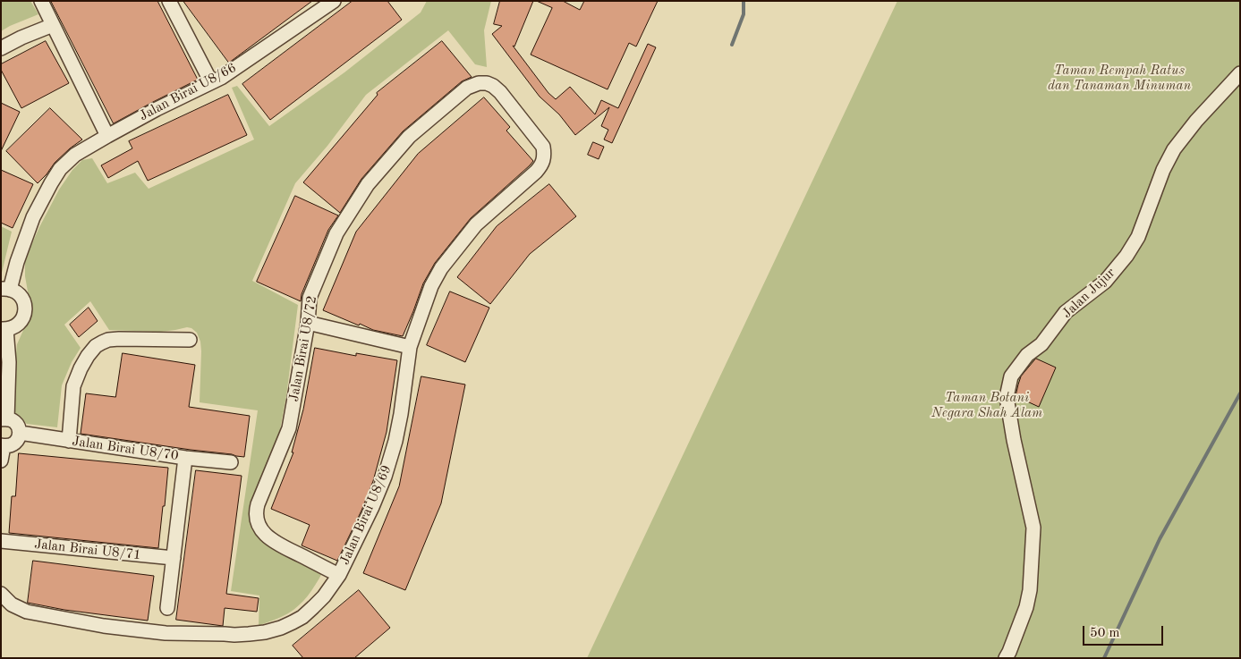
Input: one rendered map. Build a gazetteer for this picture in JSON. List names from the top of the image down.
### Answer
{
  "streets": {
    "street": [
      "Jalan Birai U8/66",
      "Jalan Jujur",
      "Jalan Birai U8/72",
      "Jalan Birai U8/70",
      "Jalan Birai U8/69",
      "Jalan Birai U8/71"
    ]
  },
  "crossings": [
    ["Jalan Birai U8/72", "Jalan Birai U8/69"]
  ],
  "parks": ["Taman Rempah Ratus dan Tanaman Minuman", "Taman Botani Negara Shah Alam"],
  "scale_bar": "50 m"
}
